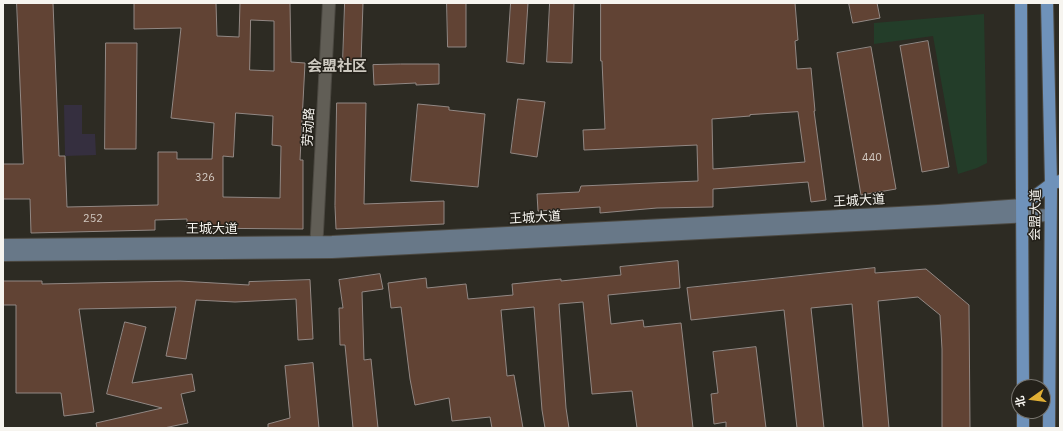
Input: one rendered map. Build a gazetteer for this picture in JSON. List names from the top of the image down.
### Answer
{
  "streets": {
    "main road": ["王城大道", "会盟大道"],
    "street": ["劳动路"]
  },
  "crossings": [
    ["劳动路", "王城大道"],
    ["王城大道", "会盟大道"]
  ],
  "districts": ["会盟社区"],
  "house_numbers": ["440", "326", "252"],
  "north": "left"
}
